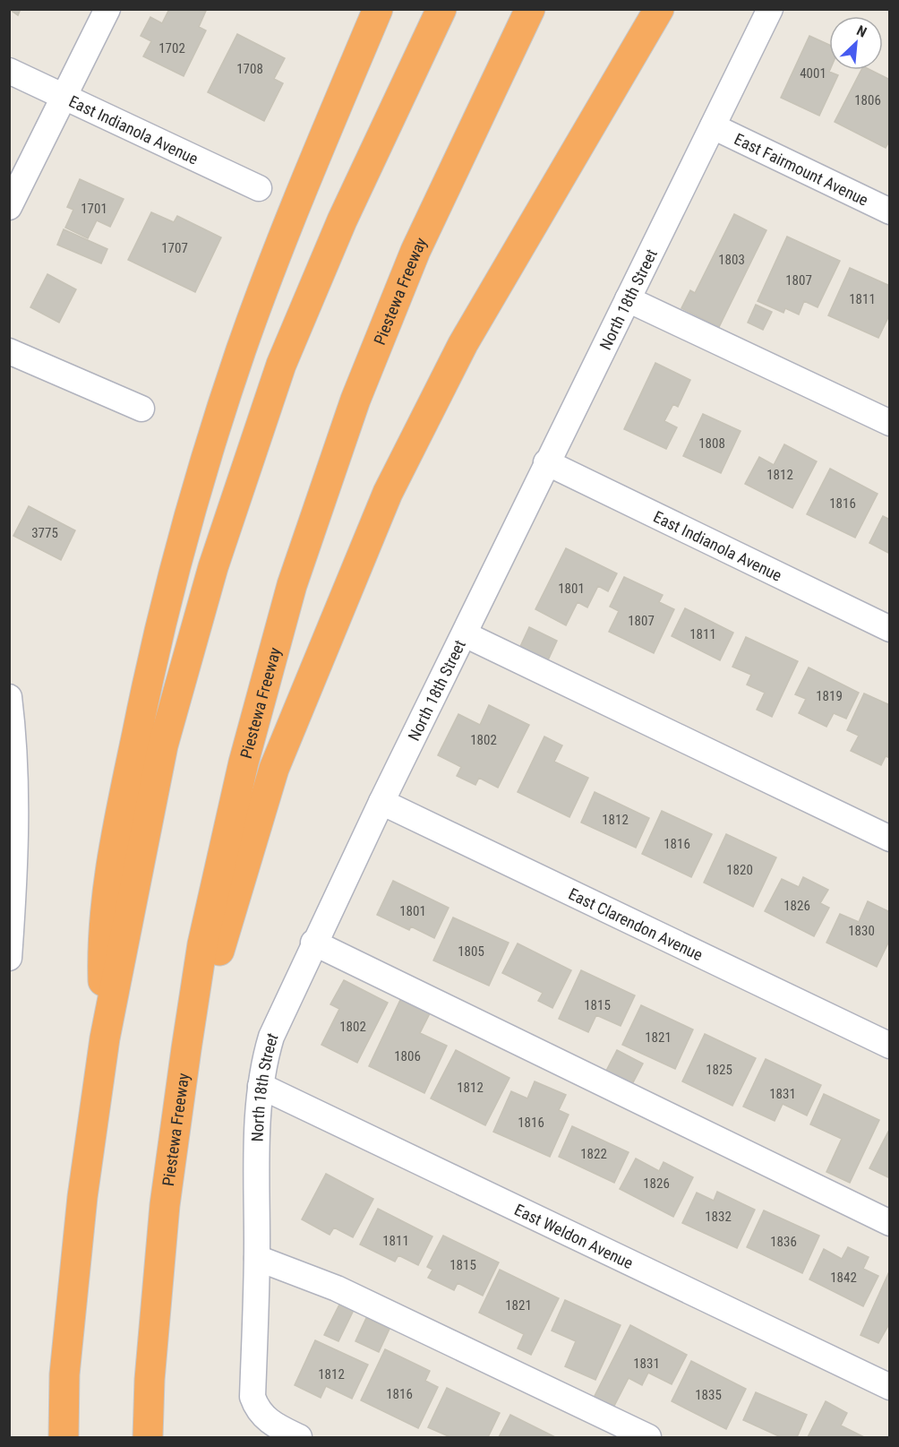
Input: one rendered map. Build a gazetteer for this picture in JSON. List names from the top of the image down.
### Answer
{
  "streets": {
    "highway": ["Piestewa Freeway"],
    "street": [
      "East Indianola Avenue",
      "East Fairmount Avenue",
      "North 18th Street",
      "East Clarendon Avenue",
      "East Weldon Avenue"
    ]
  },
  "crossings": [
    ["East Indianola Avenue", "North 18th Street"],
    ["East Fairmount Avenue", "North 18th Street"],
    ["North 18th Street", "East Clarendon Avenue"],
    ["North 18th Street", "East Weldon Avenue"]
  ],
  "house_numbers": [
    "1702",
    "1708",
    "4001",
    "1806",
    "1701",
    "1707",
    "1803",
    "1807",
    "1811",
    "1808",
    "1812",
    "1816",
    "3775",
    "1801",
    "1807",
    "1811",
    "1819",
    "1802",
    "1812",
    "1816",
    "1820",
    "1826",
    "1801",
    "1830",
    "1805",
    "1815",
    "1802",
    "1821",
    "1806",
    "1825",
    "1812",
    "1831",
    "1816",
    "1822",
    "1826",
    "1832",
    "1811",
    "1836",
    "1815",
    "1842",
    "1821",
    "1831",
    "1812",
    "1816",
    "1835"
  ],
  "north": "top right"
}
